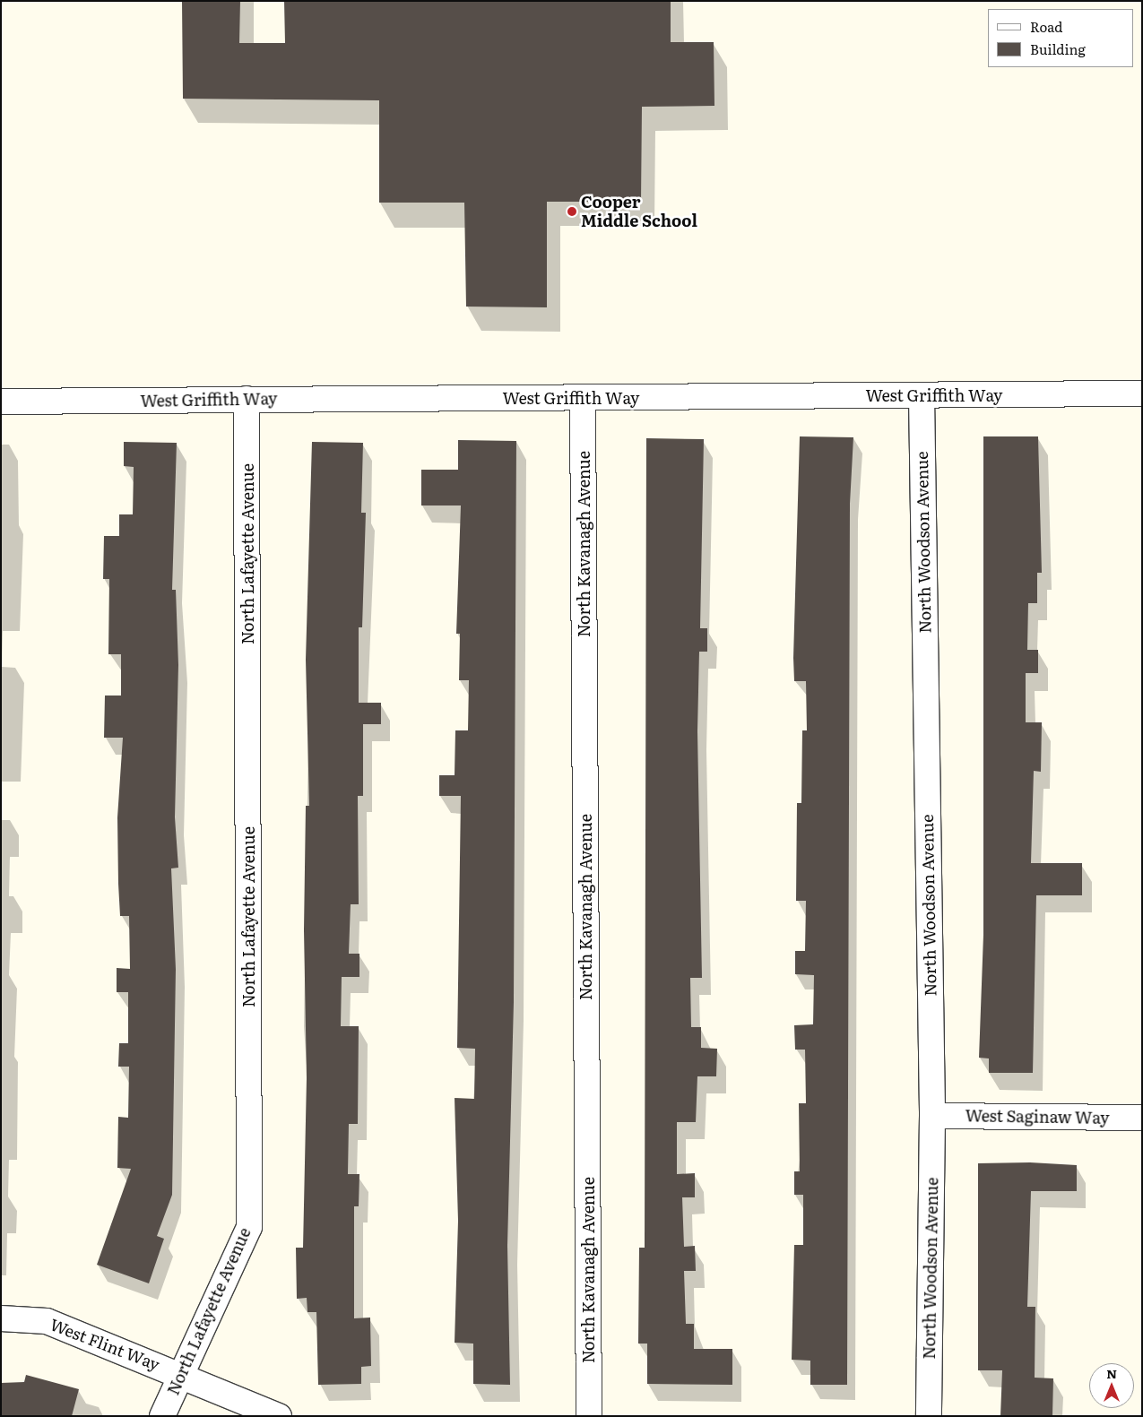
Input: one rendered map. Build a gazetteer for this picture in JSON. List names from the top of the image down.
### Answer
{
  "streets": {
    "street": [
      "West Griffith Way",
      "North Woodson Avenue",
      "North Kavanagh Avenue",
      "North Lafayette Avenue",
      "West Saginaw Way",
      "West Flint Way"
    ]
  },
  "crossings": [
    ["West Griffith Way", "North Woodson Avenue"],
    ["West Griffith Way", "North Kavanagh Avenue"],
    ["West Griffith Way", "North Lafayette Avenue"],
    ["North Woodson Avenue", "West Saginaw Way"],
    ["North Lafayette Avenue", "West Flint Way"]
  ],
  "places": ["Cooper Middle School"],
  "legend": ["Road", "Building"],
  "north": "top"
}
